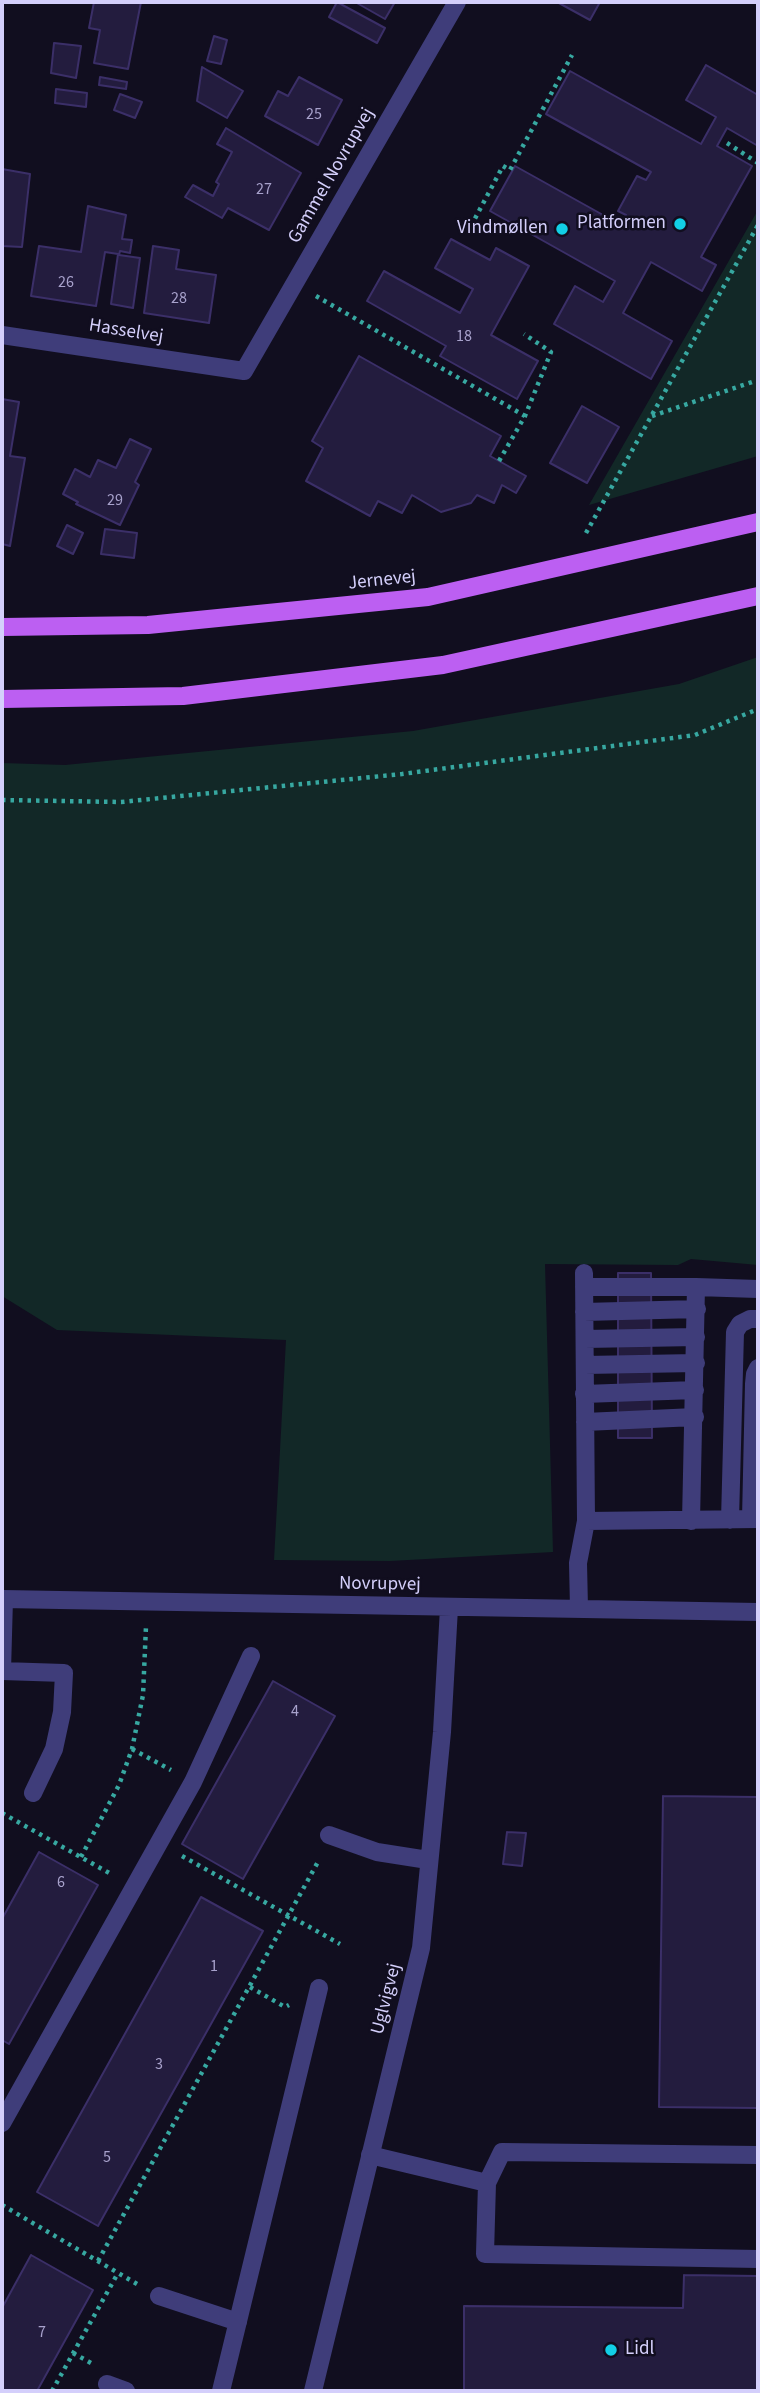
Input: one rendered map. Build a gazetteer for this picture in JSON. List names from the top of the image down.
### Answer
{
  "streets": {
    "main road": ["Jernevej"],
    "street": [
      "Gammel Novrupvej",
      "Hasselvej",
      "Novrupvej",
      "Uglvigvej"
    ]
  },
  "crossings": [
    ["Gammel Novrupvej", "Hasselvej"],
    ["Novrupvej", "Uglvigvej"]
  ],
  "places": ["Platformen", "Vindmøllen", "Lidl"],
  "house_numbers": [
    "25",
    "27",
    "26",
    "28",
    "18",
    "29",
    "4",
    "6",
    "1",
    "3",
    "5",
    "7"
  ]
}
